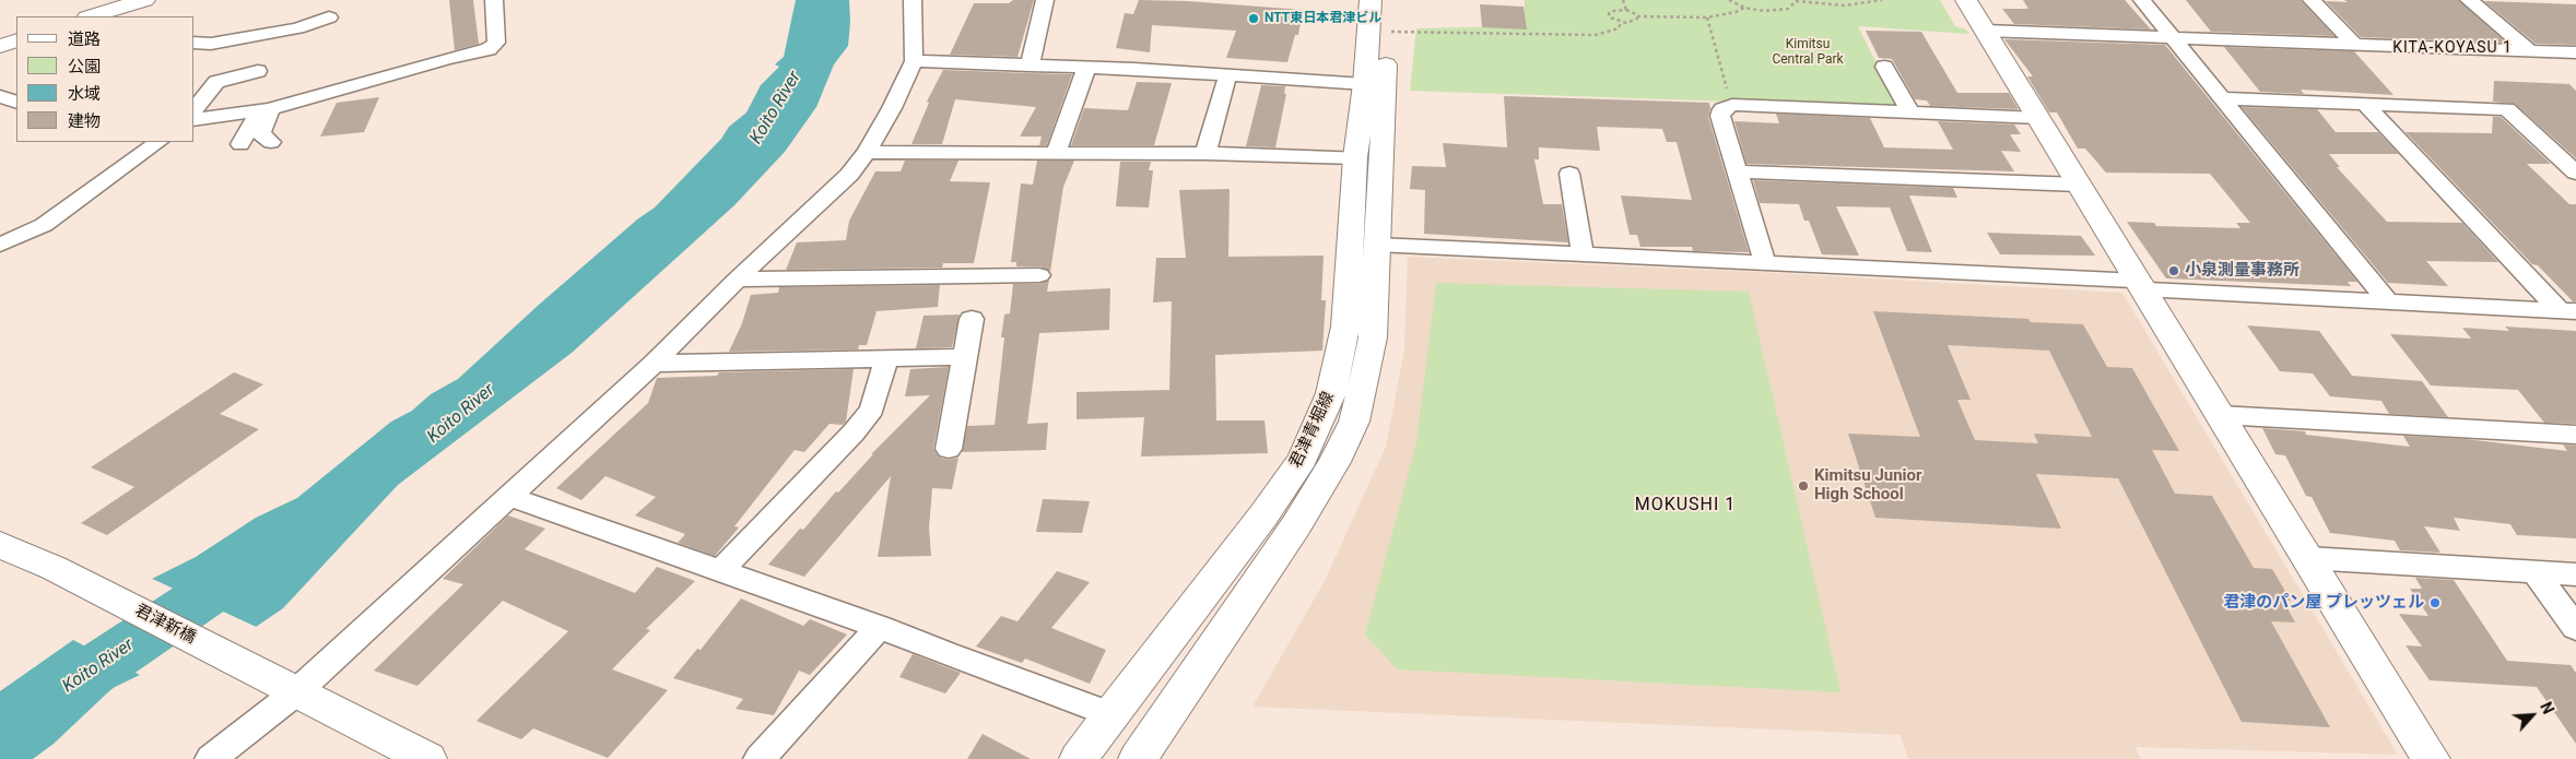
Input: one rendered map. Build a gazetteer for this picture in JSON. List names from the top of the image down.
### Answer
{
  "streets": {
    "main road": ["君津青堀線", "君津新橋"]
  },
  "districts": ["KITA-KOYASU 1", "MOKUSHI 1"],
  "water": ["Koito River"],
  "parks": ["Kimitsu Central Park"],
  "places": [
    "NTT東日本君津ビル",
    "小泉測量事務所",
    "Kimitsu Junior High School",
    "君津のパン屋 プレッツェル"
  ],
  "legend": [
    "道路",
    "公園",
    "水域",
    "建物"
  ],
  "north": "top right"
}
